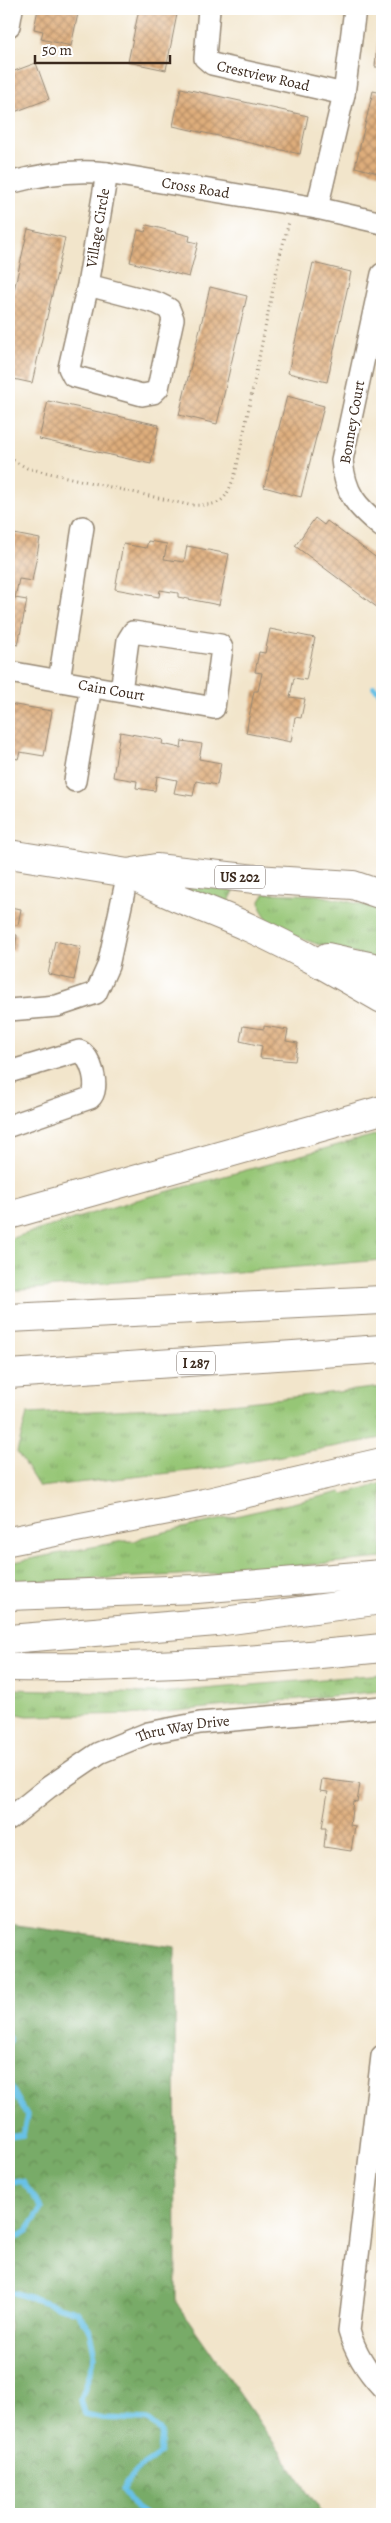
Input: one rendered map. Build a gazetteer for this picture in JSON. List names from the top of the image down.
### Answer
{
  "streets": {
    "highway": ["US 202", "I 287"],
    "street": [
      "Crestview Road",
      "Cross Road",
      "Village Circle",
      "Bonney Court",
      "Cain Court",
      "Thru Way Drive"
    ]
  },
  "crossings": [
    ["Cross Road", "Village Circle"]
  ],
  "scale_bar": "50 m"
}
